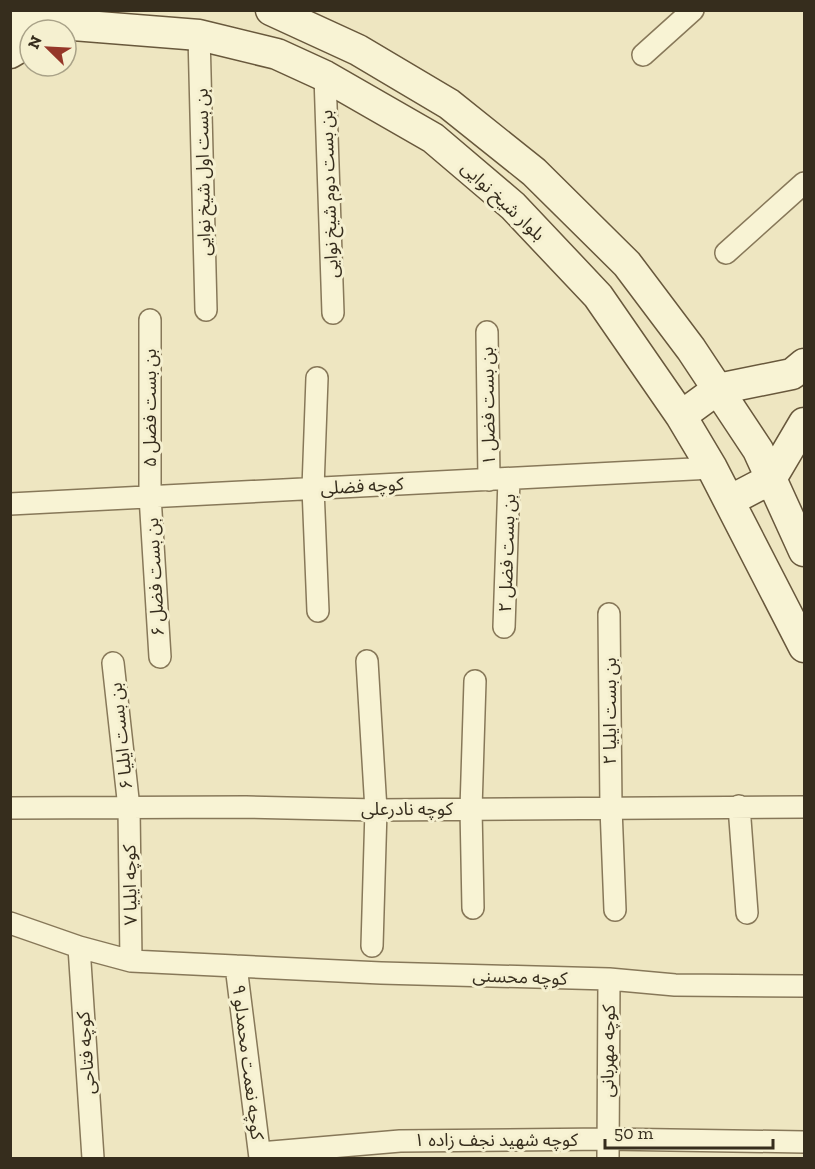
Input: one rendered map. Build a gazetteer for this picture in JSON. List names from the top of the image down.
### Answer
{
  "streets": {
    "main road": ["بلوار شیخ نوایی"],
    "street": [
      "بن بست اول شیخ نوایی",
      "بن بست دوم شیخ نوایی",
      "بن بست فضل ۱",
      "۵ بن بست فضل",
      "کوچه فضلی",
      "۲ بن بست فضل",
      "۶ بن بست فضل",
      "بن بست ایلیا ۲",
      "۶ بن بست ایلیا",
      "کوچه نادرعلی",
      "۷ کوچه ایلیا",
      "کوچه محسنی",
      "کوچه مهربانی",
      "کوچه فتاحی",
      "کوچه نعمت محمدلو ۹",
      "کوچه شهید نجف زاده ۱"
    ]
  },
  "crossings": [
    ["بن بست اول شیخ نوایی", "بلوار شیخ نوایی"],
    ["بن بست دوم شیخ نوایی", "بلوار شیخ نوایی"],
    ["بلوار شیخ نوایی", "کوچه فضلی"],
    ["بن بست فضل ۱", "کوچه فضلی"],
    ["بن بست فضل ۱", "۲ بن بست فضل"],
    ["۵ بن بست فضل", "کوچه فضلی"],
    ["۵ بن بست فضل", "۶ بن بست فضل"],
    ["کوچه فضلی", "۲ بن بست فضل"],
    ["کوچه فضلی", "۶ بن بست فضل"],
    ["بن بست ایلیا ۲", "کوچه نادرعلی"],
    ["۶ بن بست ایلیا", "کوچه نادرعلی"],
    ["۶ بن بست ایلیا", "۷ کوچه ایلیا"],
    ["کوچه نادرعلی", "۷ کوچه ایلیا"],
    ["۷ کوچه ایلیا", "کوچه محسنی"],
    ["کوچه محسنی", "کوچه مهربانی"],
    ["کوچه محسنی", "کوچه فتاحی"],
    ["کوچه محسنی", "کوچه نعمت محمدلو ۹"],
    ["کوچه مهربانی", "کوچه شهید نجف زاده ۱"],
    ["کوچه نعمت محمدلو ۹", "کوچه شهید نجف زاده ۱"]
  ],
  "scale_bar": "50 m",
  "north": "top left"
}
